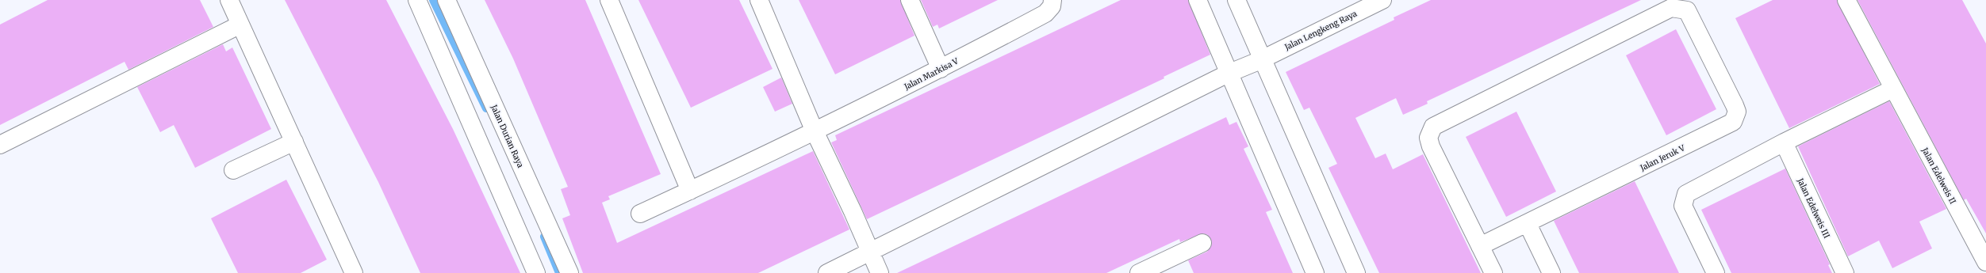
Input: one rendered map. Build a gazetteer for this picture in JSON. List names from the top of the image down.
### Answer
{
  "streets": {
    "street": [
      "Jalan Lengkeng Raya",
      "Jalan Markisa V",
      "Jalan Durian Raya",
      "Jalan Jeruk V",
      "Jalan Edelweis II",
      "Jalan Edelweis III"
    ]
  }
}
